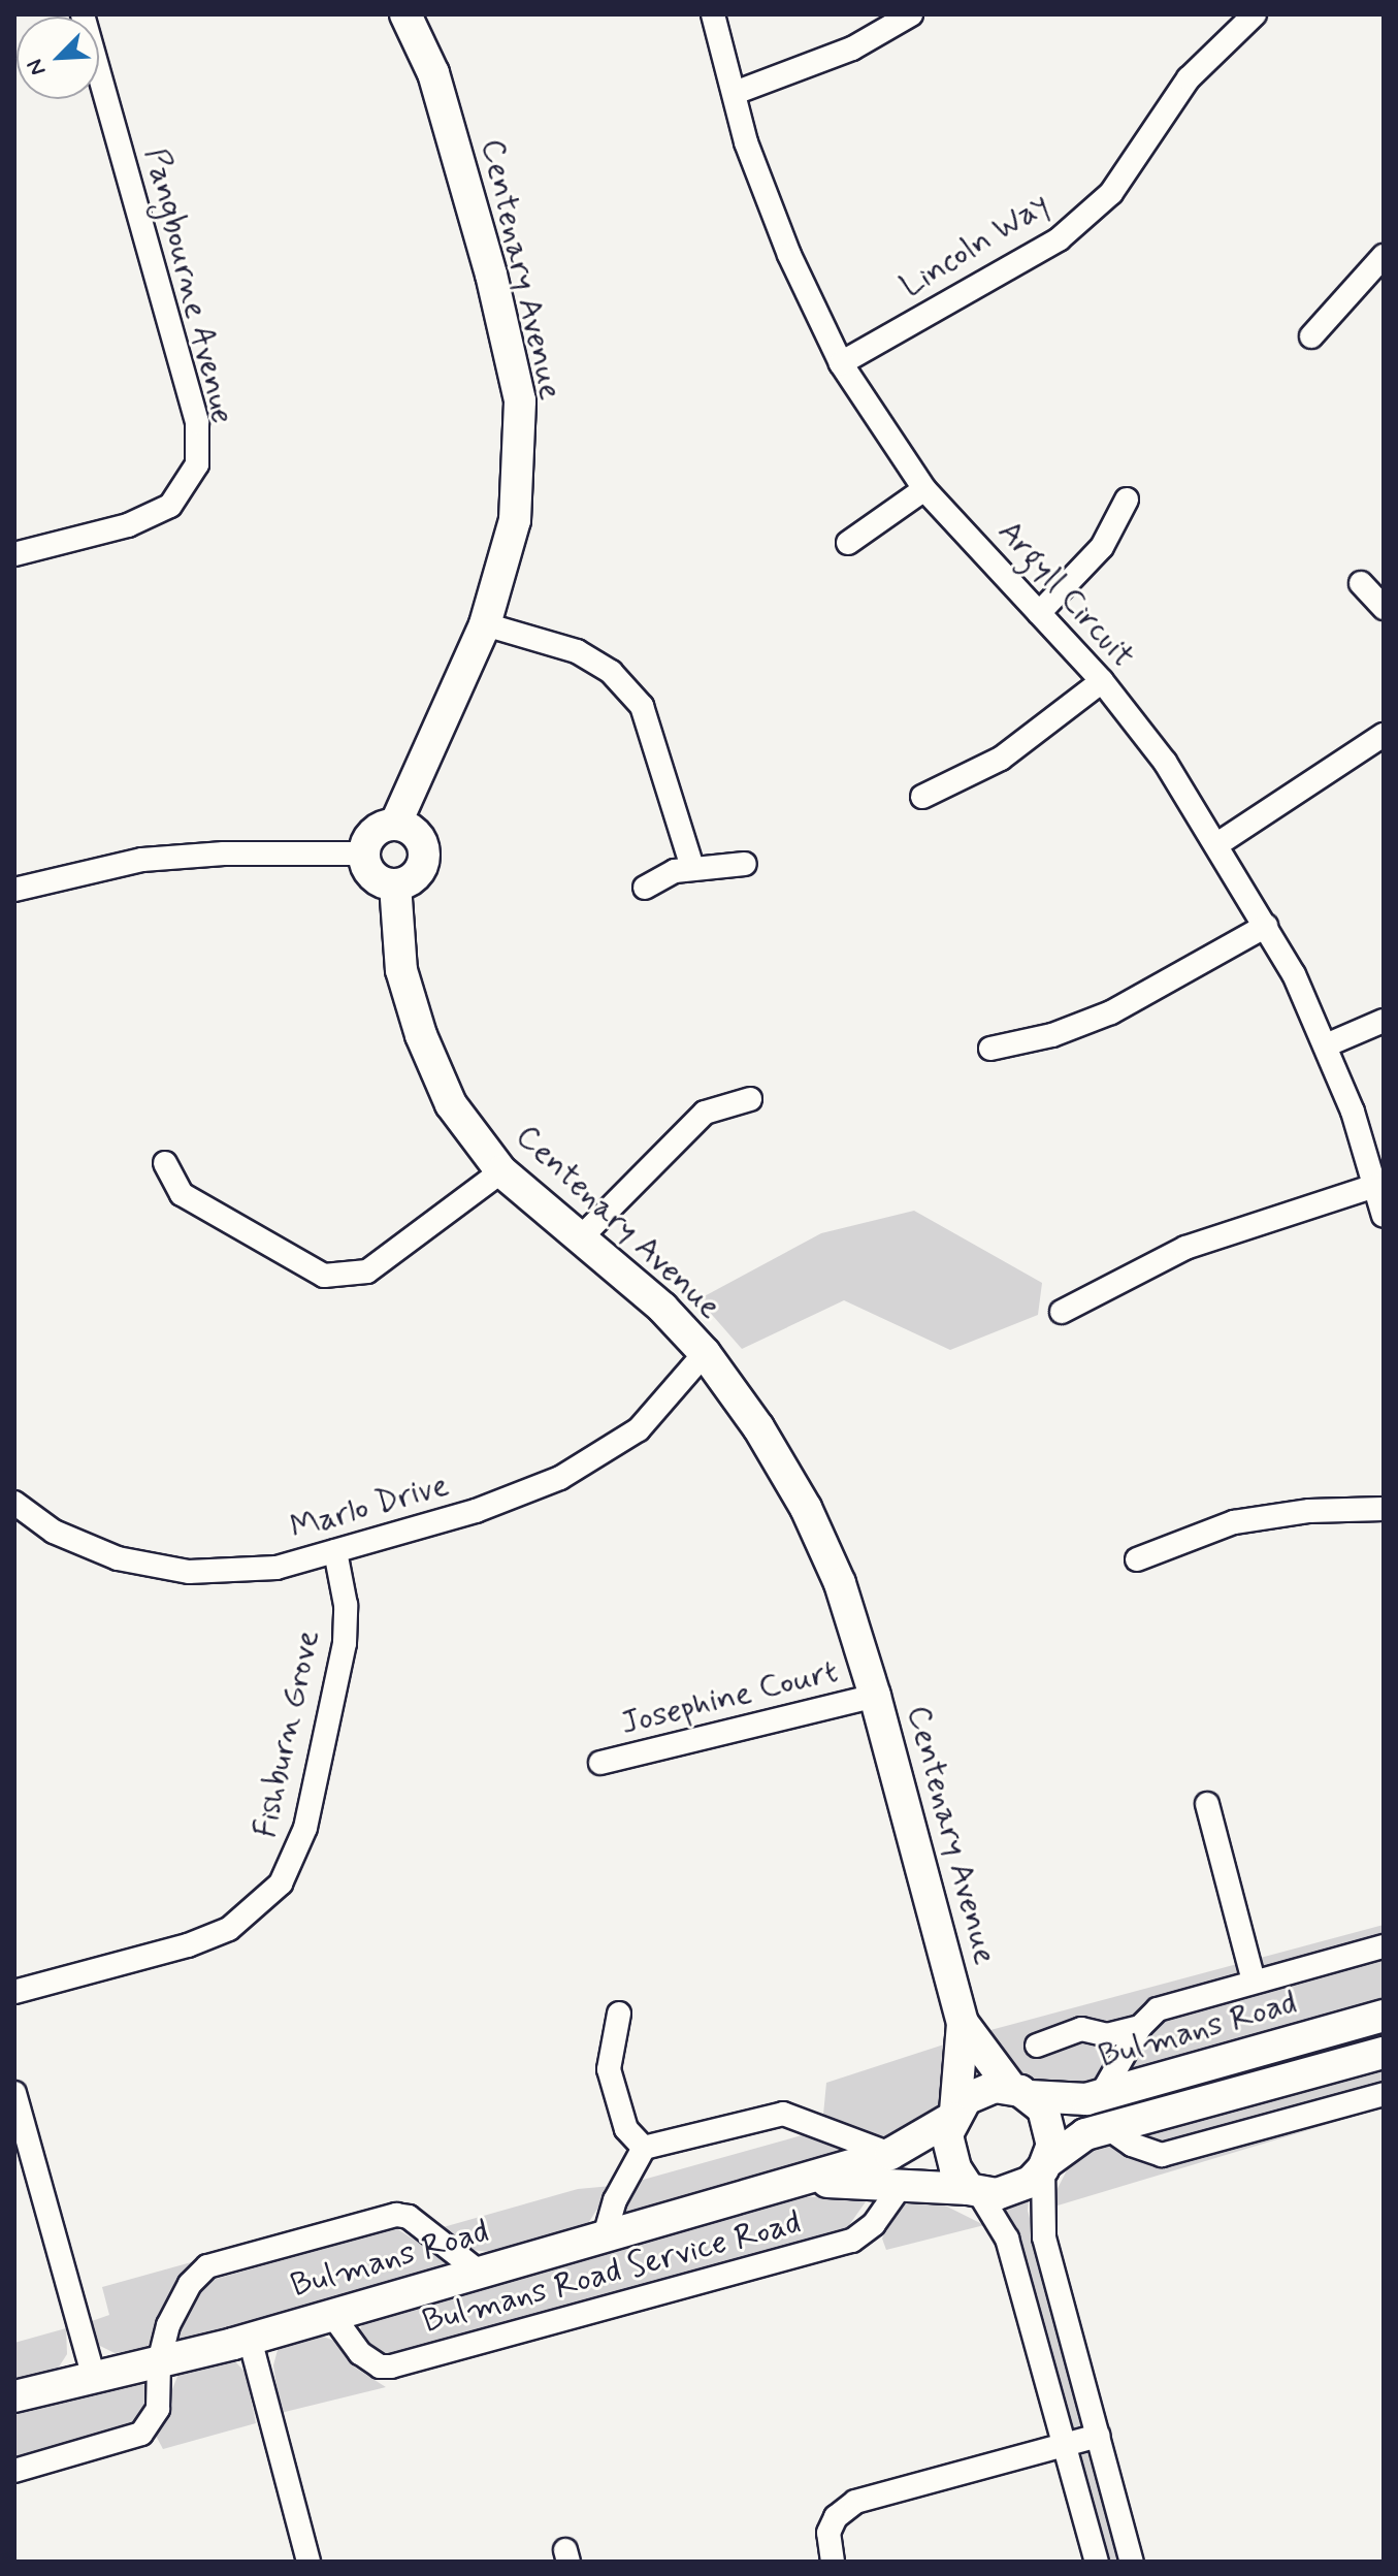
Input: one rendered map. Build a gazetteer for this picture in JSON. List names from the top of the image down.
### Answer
{
  "streets": {
    "street": [
      "Lincoln Way",
      "Centenary Avenue",
      "Pangbourne Avenue",
      "Argyll Circuit",
      "Marlo Drive",
      "Josephine Court",
      "Fishburn Grove",
      "Bulmans Road",
      "Bulmans Road Service Road"
    ]
  },
  "crossings": [
    ["Lincoln Way", "Argyll Circuit"],
    ["Centenary Avenue", "Marlo Drive"],
    ["Centenary Avenue", "Josephine Court"],
    ["Centenary Avenue", "Bulmans Road"],
    ["Marlo Drive", "Fishburn Grove"],
    ["Bulmans Road", "Bulmans Road Service Road"]
  ],
  "north": "bottom left"
}
